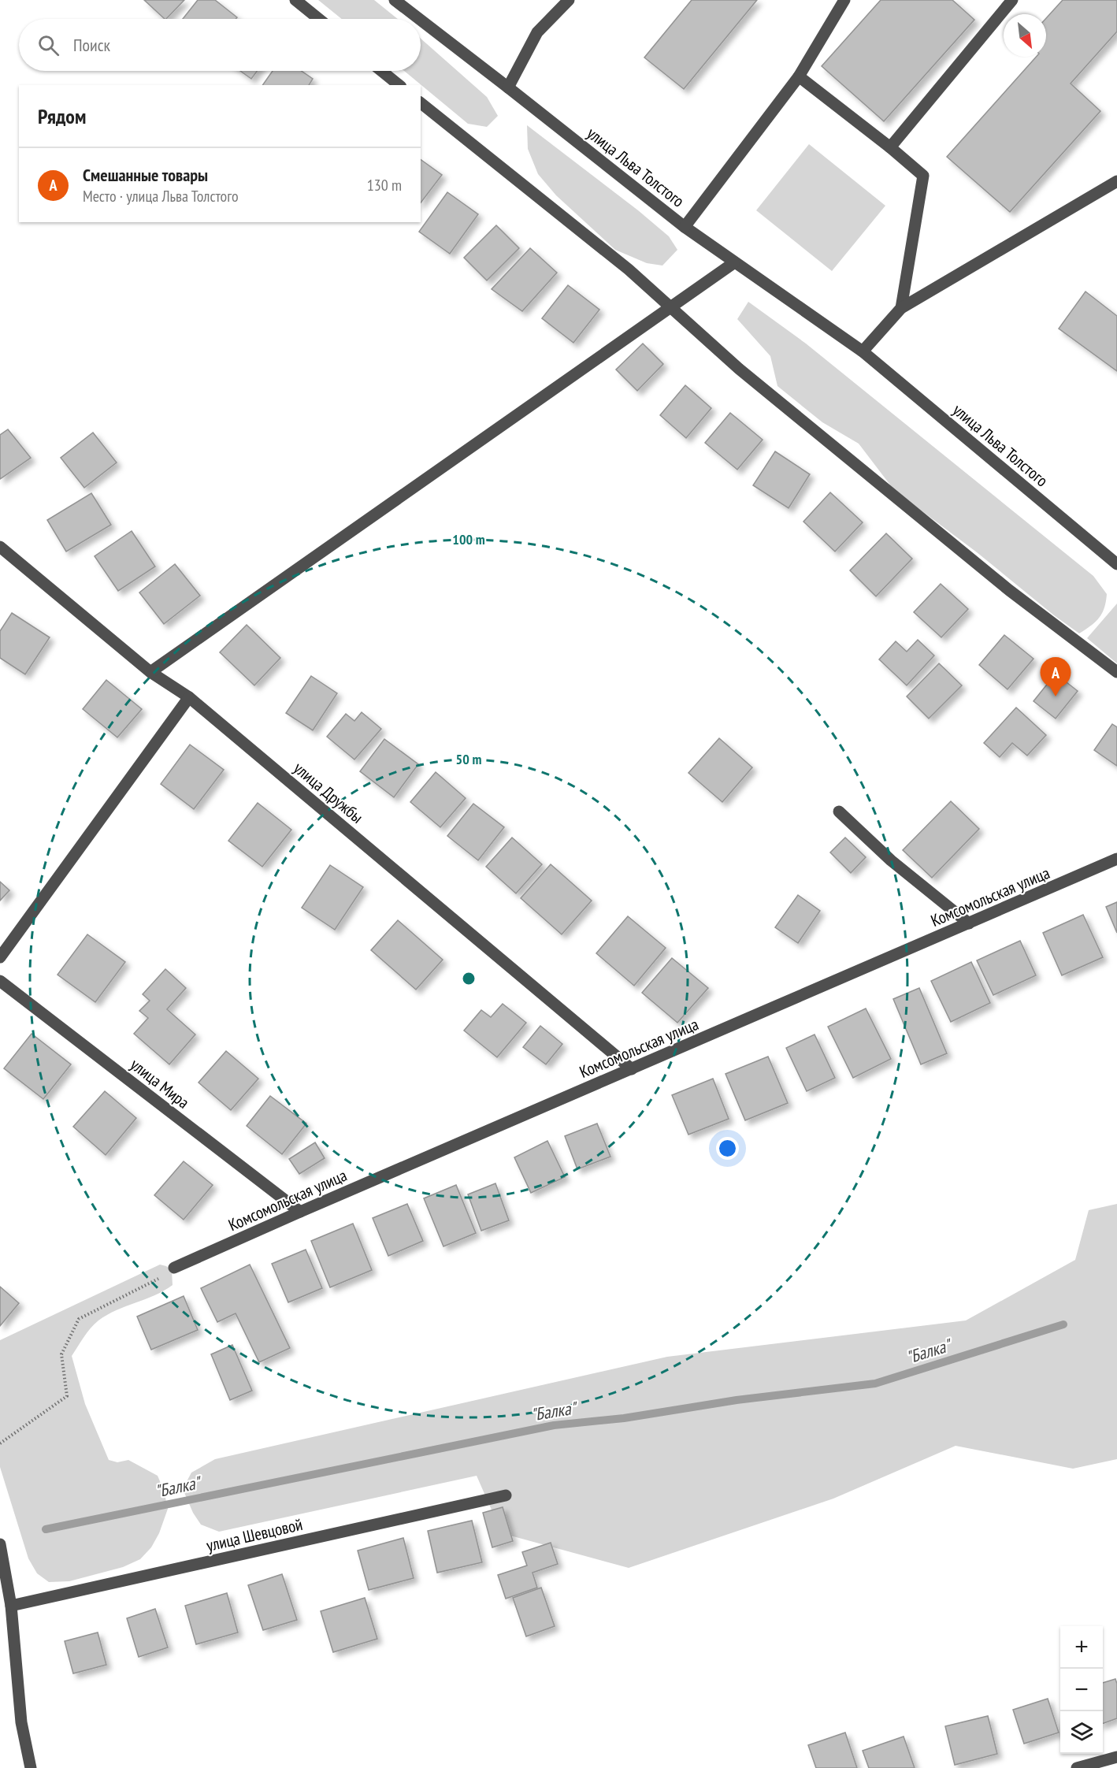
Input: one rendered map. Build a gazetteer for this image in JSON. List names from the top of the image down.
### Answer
{
  "streets": {
    "street": [
      "улица Льва Толстого",
      "улица Дружбы",
      "Комсомольская улица",
      "улица Мира",
      "улица Шевцовой"
    ]
  },
  "crossings": [
    ["улица Дружбы", "Комсомольская улица"],
    ["Комсомольская улица", "улица Мира"]
  ],
  "water": ["\"Балка\""],
  "north": "bottom right",
  "page": {
    "search": "Поиск",
    "heading": "Рядом",
    "list": [
      {
        "mark": "A",
        "name": "Смешанные товары",
        "note": "Место · улица Льва Толстого",
        "value": "130 m"
      }
    ],
    "pins": "A",
    "map_buttons": ["+", "−"]
  },
  "rings": ["100 m", "50 m"]
}
